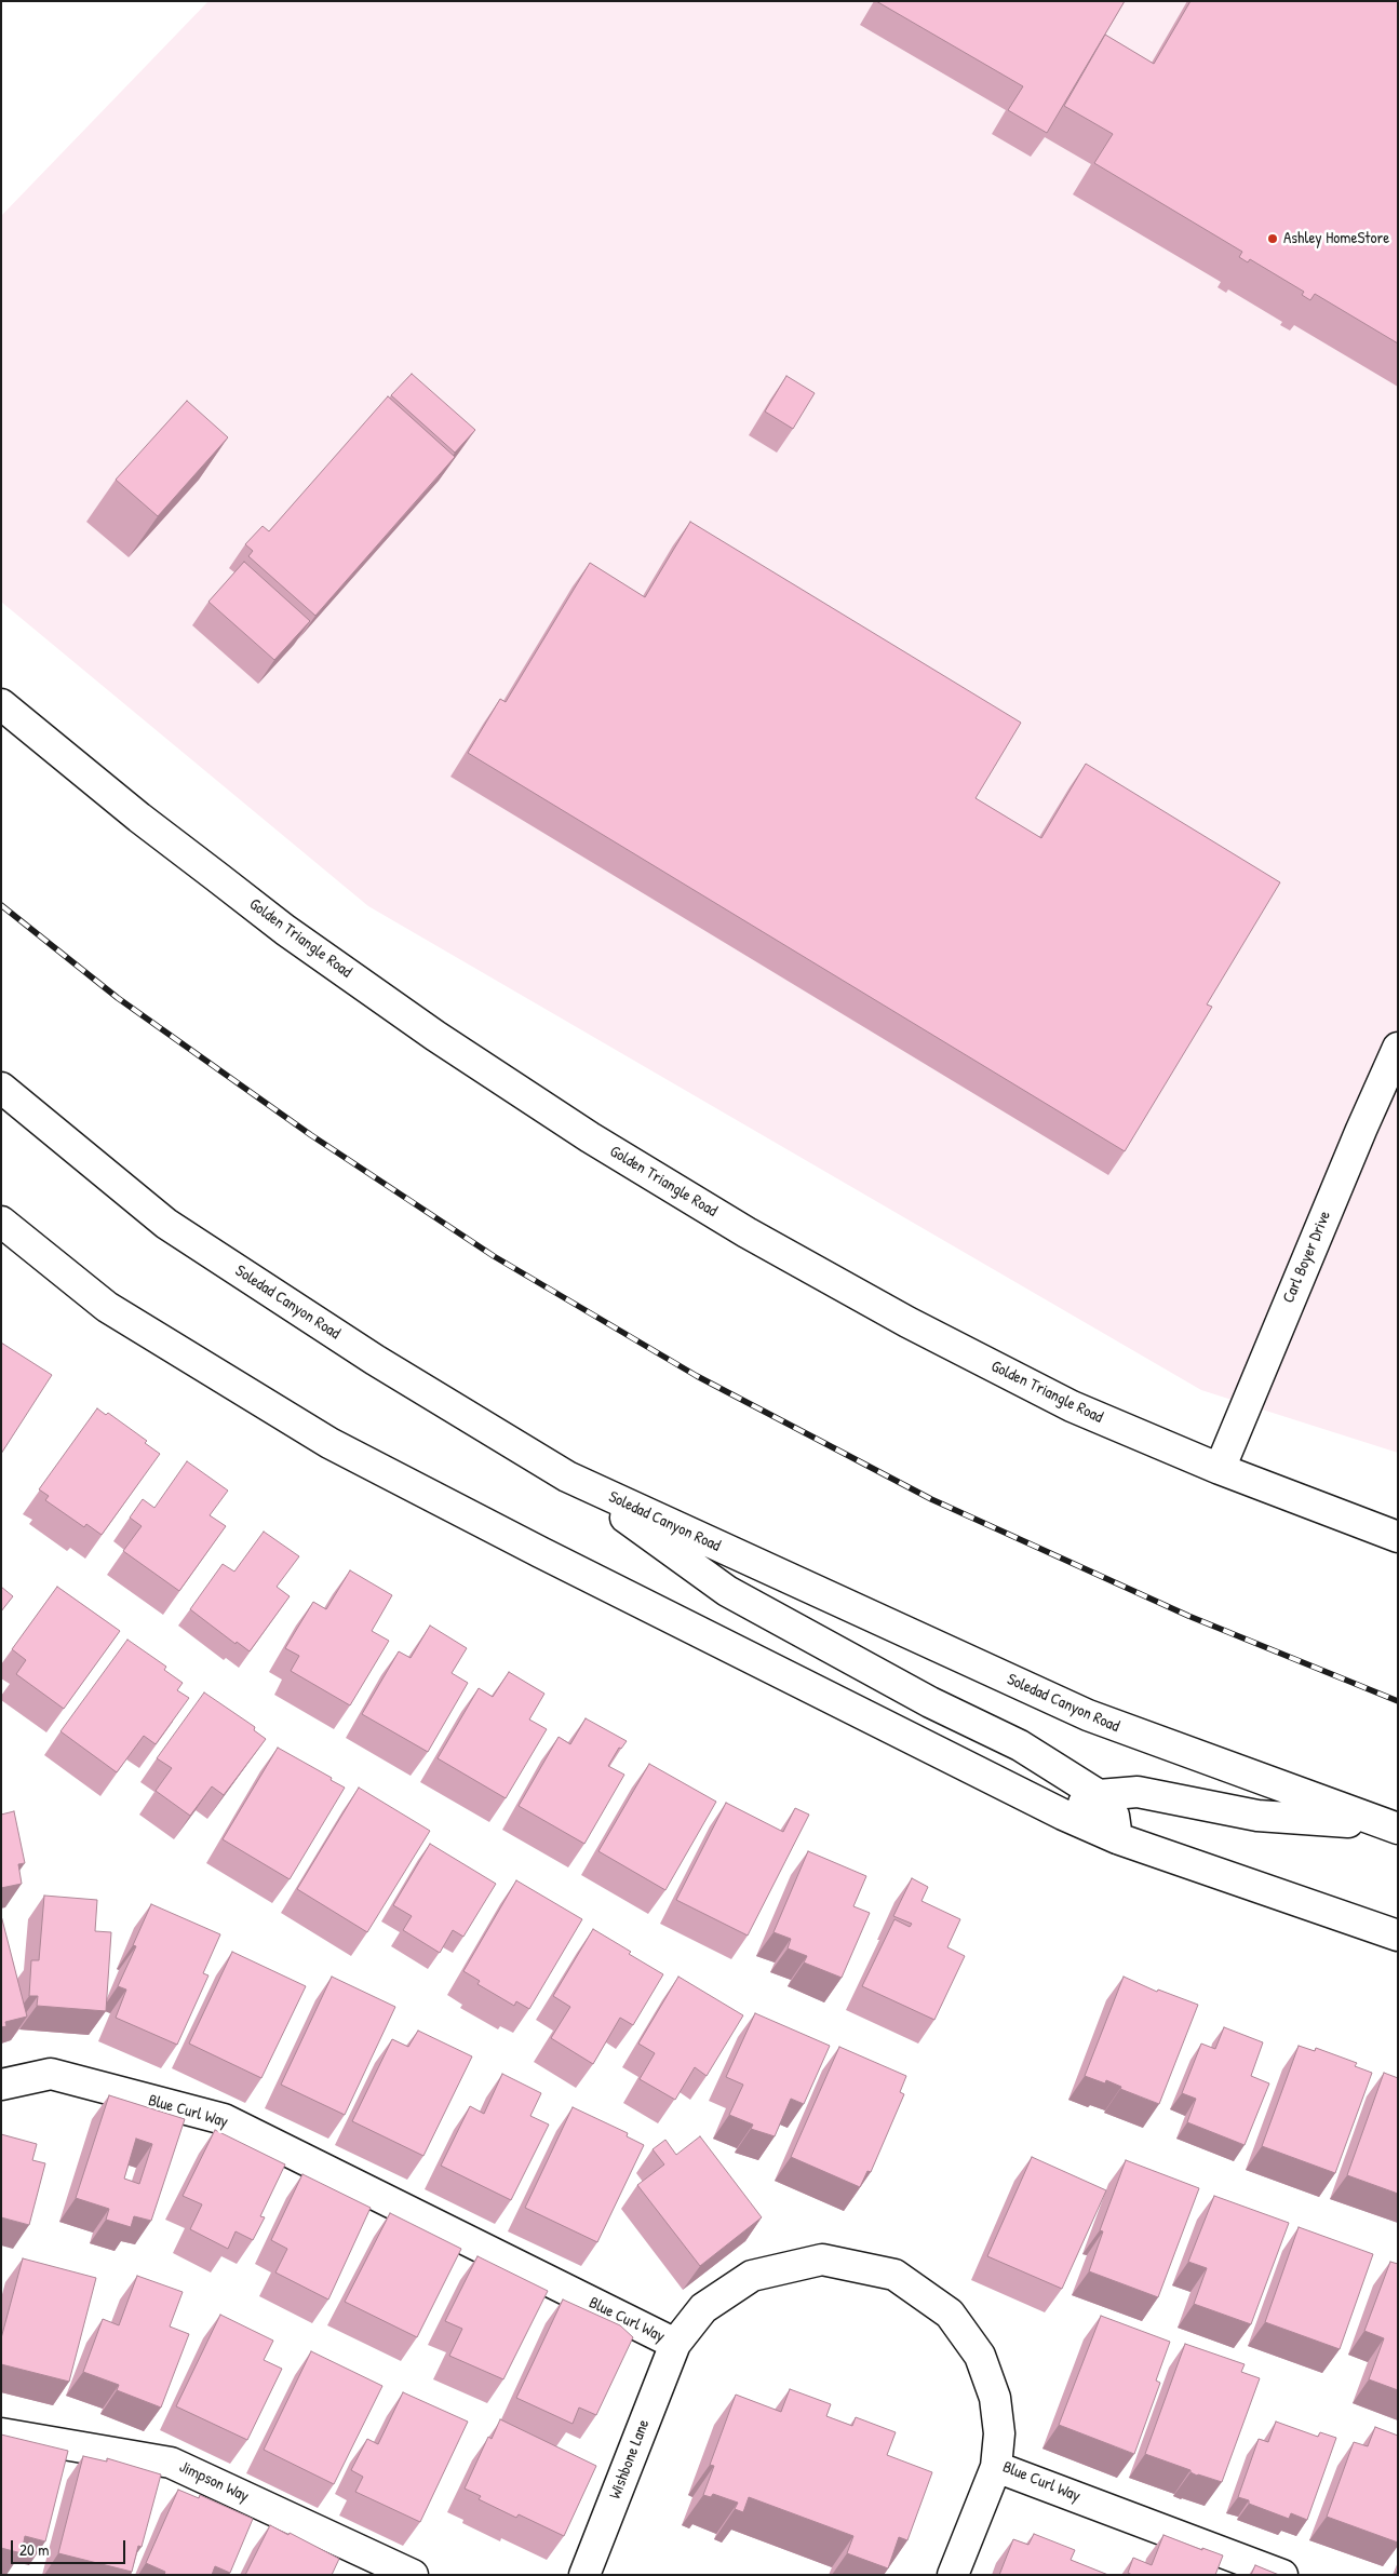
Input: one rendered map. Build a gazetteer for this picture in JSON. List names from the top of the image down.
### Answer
{
  "streets": {
    "street": [
      "Golden Triangle Road",
      "Carl Boyer Drive",
      "Soledad Canyon Road",
      "Blue Curl Way",
      "Wishbone Lane",
      "Jimpson Way"
    ]
  },
  "crossings": [
    ["Golden Triangle Road", "Carl Boyer Drive"],
    ["Blue Curl Way", "Wishbone Lane"]
  ],
  "places": ["Ashley HomeStore"],
  "scale_bar": "20 m"
}
